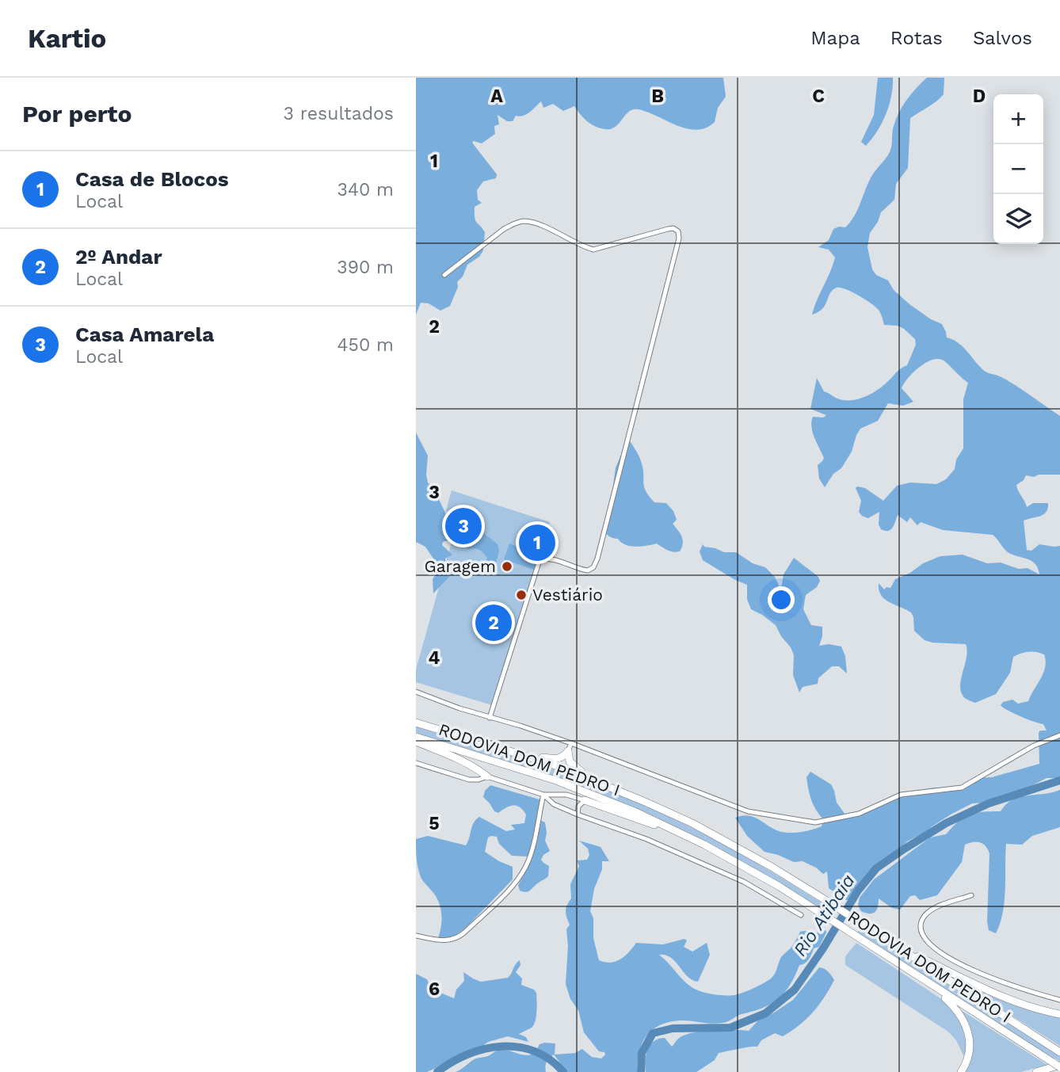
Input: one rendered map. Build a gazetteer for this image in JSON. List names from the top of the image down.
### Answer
{
  "streets": {
    "highway": ["RODOVIA DOM PEDRO I"]
  },
  "water": ["Rio Atibaia"],
  "places": ["Garagem", "Vestiário"],
  "page": {
    "header": "Kartio",
    "nav": ["Mapa", "Rotas", "Salvos"],
    "heading": ["Por perto", "3 resultados"],
    "map_buttons": ["+", "−"],
    "list": [
      {
        "mark": "1",
        "name": "Casa de Blocos",
        "note": "Local",
        "value": "340 m"
      },
      {
        "mark": "2",
        "name": "2º Andar",
        "note": "Local",
        "value": "390 m"
      },
      {
        "mark": "3",
        "name": "Casa Amarela",
        "note": "Local",
        "value": "450 m"
      }
    ],
    "pins": ["3", "1", "2"]
  },
  "grid": {
    "columns": [
      "A",
      "B",
      "C",
      "D"
    ],
    "rows": [
      "1",
      "2",
      "3",
      "4",
      "5",
      "6"
    ]
  }
}
